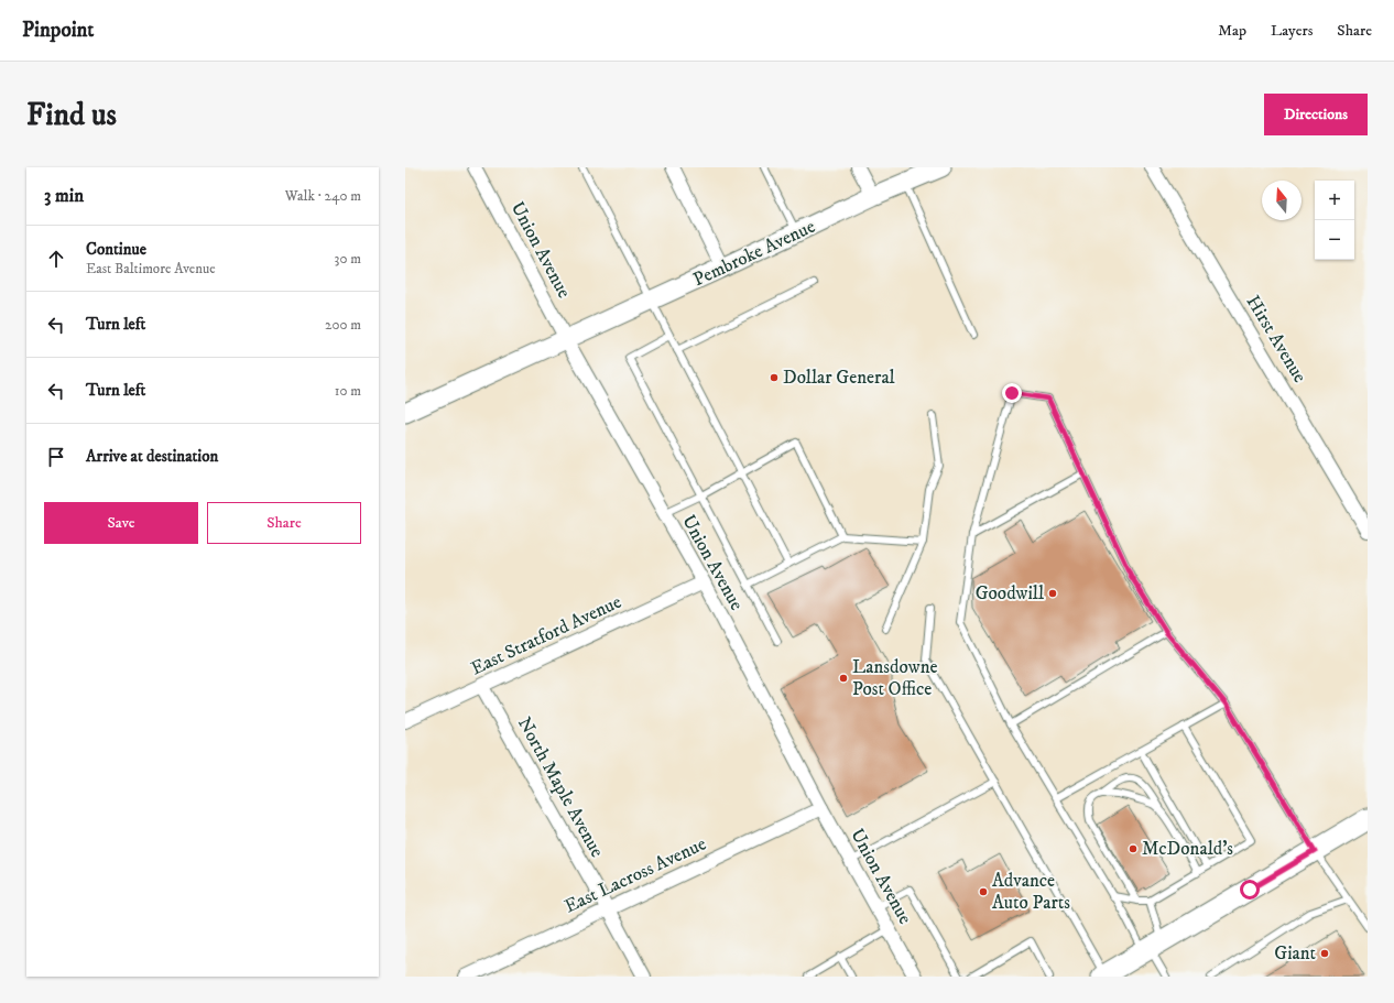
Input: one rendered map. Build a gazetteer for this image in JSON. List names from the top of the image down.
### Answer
{
  "streets": {
    "street": [
      "Union Avenue",
      "Pembroke Avenue",
      "Hirst Avenue",
      "East Stratford Avenue",
      "North Maple Avenue",
      "East Lacross Avenue"
    ]
  },
  "crossings": [
    ["Union Avenue", "Pembroke Avenue"],
    ["Union Avenue", "East Stratford Avenue"],
    ["Union Avenue", "East Lacross Avenue"],
    ["East Stratford Avenue", "North Maple Avenue"],
    ["North Maple Avenue", "East Lacross Avenue"]
  ],
  "places": [
    "Dollar General",
    "Goodwill",
    "Lansdowne Post Office",
    "McDonald's",
    "Advance Auto Parts",
    "Giant"
  ],
  "north": "top",
  "page": {
    "header": "Pinpoint",
    "nav": ["Map", "Layers", "Share"],
    "buttons": [
      "Directions",
      ["Save", "Share"]
    ],
    "title": "Find us",
    "heading": ["3 min", "Walk · 240 m"],
    "map_buttons": ["+", "−"],
    "list": [
      ["Continue", "East Baltimore Avenue", "30 m"],
      ["Turn left", "200 m"],
      ["Turn left", "10 m"],
      "Arrive at destination"
    ]
  }
}
